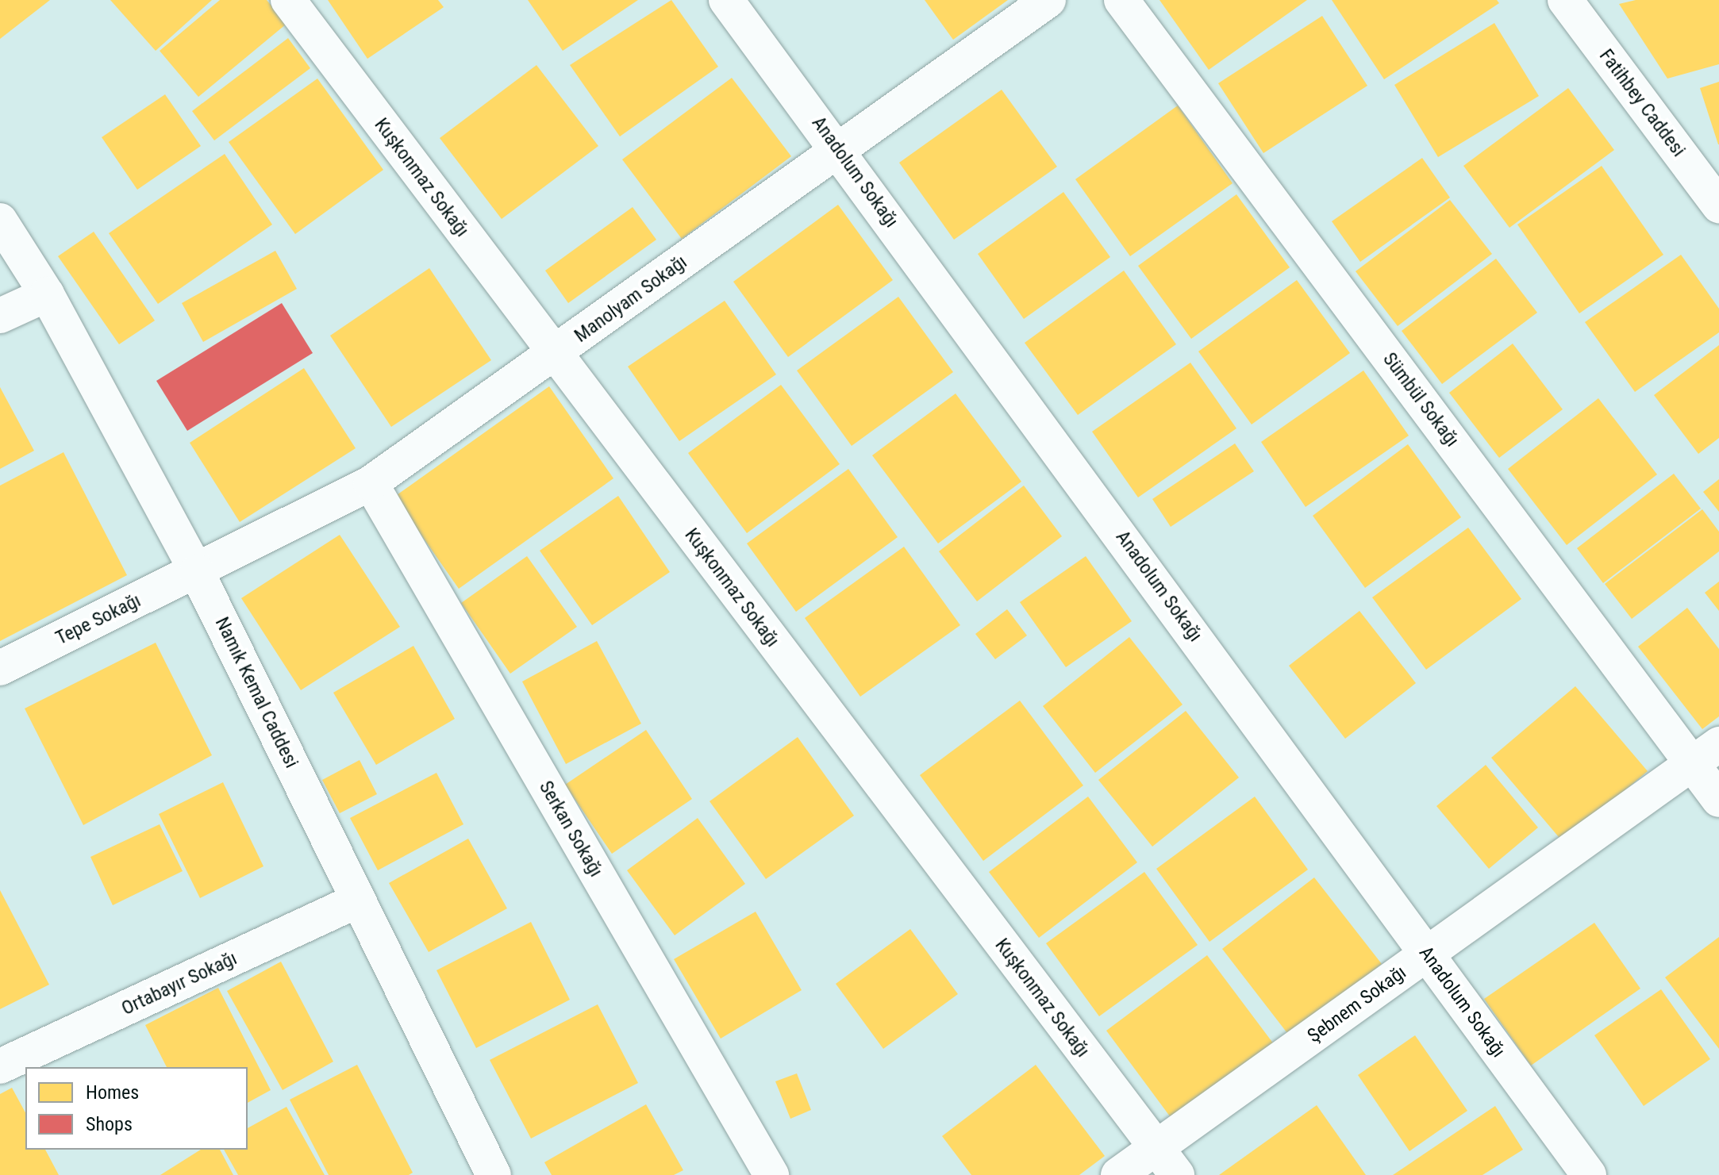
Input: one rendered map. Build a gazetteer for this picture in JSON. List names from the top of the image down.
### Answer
{
  "streets": {
    "street": [
      "Fatihbey Caddesi",
      "Anadolum Sokağı",
      "Kuşkonmaz Sokağı",
      "Manolyam Sokağı",
      "Sümbül Sokağı",
      "Tepe Sokağı",
      "Namık Kemal Caddesi",
      "Serkan Sokağı",
      "Ortabayır Sokağı",
      "Şebnem Sokağı"
    ]
  },
  "crossings": [
    ["Anadolum Sokağı", "Manolyam Sokağı"],
    ["Anadolum Sokağı", "Şebnem Sokağı"],
    ["Kuşkonmaz Sokağı", "Manolyam Sokağı"],
    ["Kuşkonmaz Sokağı", "Şebnem Sokağı"],
    ["Manolyam Sokağı", "Tepe Sokağı"],
    ["Manolyam Sokağı", "Namık Kemal Caddesi"],
    ["Manolyam Sokağı", "Serkan Sokağı"],
    ["Sümbül Sokağı", "Şebnem Sokağı"],
    ["Tepe Sokağı", "Namık Kemal Caddesi"],
    ["Namık Kemal Caddesi", "Ortabayır Sokağı"]
  ],
  "legend": ["Homes", "Shops"]
}
